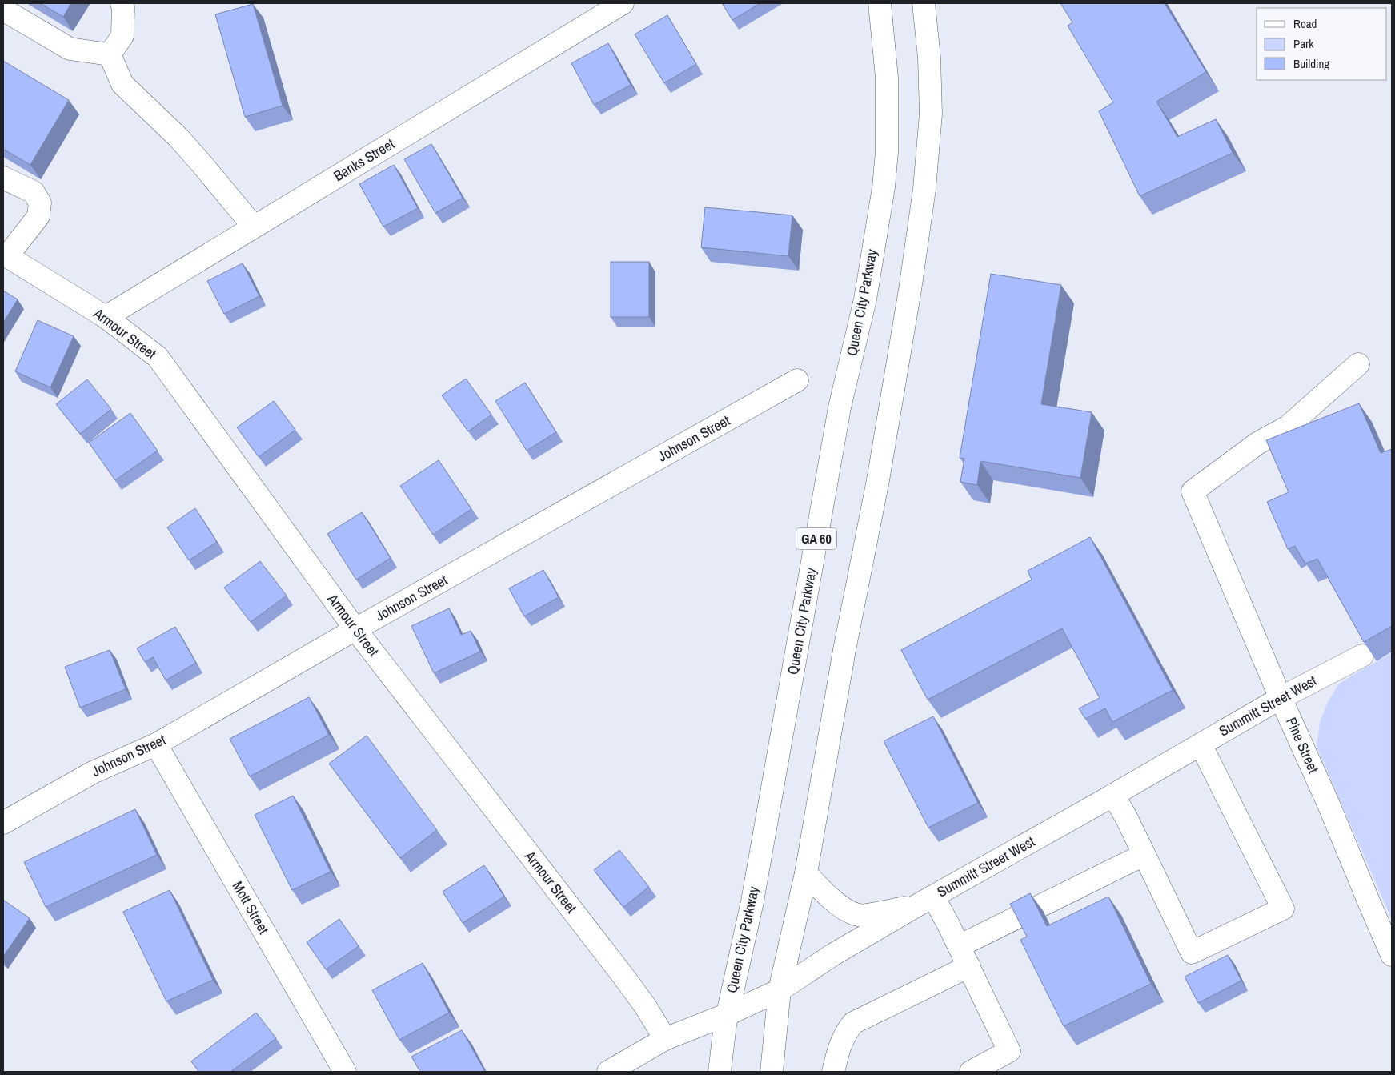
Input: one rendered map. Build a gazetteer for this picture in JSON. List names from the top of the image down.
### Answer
{
  "streets": {
    "street": [
      "Banks Street",
      "Queen City Parkway",
      "Armour Street",
      "Johnson Street",
      "GA 60",
      "Summitt Street West",
      "Pine Street",
      "Mott Street"
    ]
  },
  "crossings": [
    ["Banks Street", "Armour Street"],
    ["Queen City Parkway", "Summitt Street West"],
    ["Armour Street", "Johnson Street"],
    ["Armour Street", "Summitt Street West"],
    ["Johnson Street", "Mott Street"],
    ["Summitt Street West", "Pine Street"]
  ],
  "legend": ["Road", "Park", "Building"]
}
